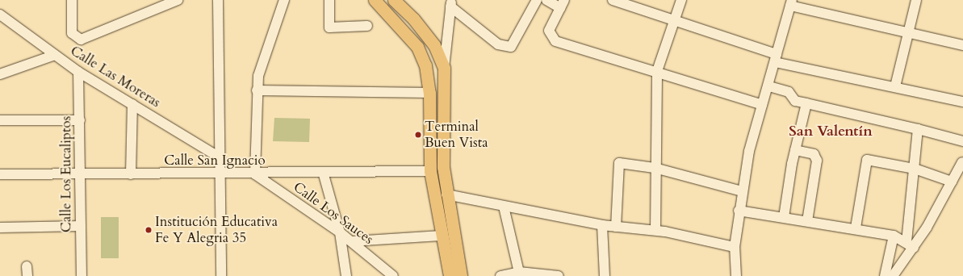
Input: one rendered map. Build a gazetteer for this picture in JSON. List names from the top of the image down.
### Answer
{
  "streets": {
    "street": [
      "Calle Las Moreras",
      "Calle San Ignacio",
      "Calle Los Eucaliptos",
      "Calle Los Sauces"
    ]
  },
  "crossings": [
    ["Calle Las Moreras", "Calle Los Eucaliptos"],
    ["Calle San Ignacio", "Calle Los Eucaliptos"],
    ["Calle San Ignacio", "Calle Los Sauces"]
  ],
  "districts": ["San Valentín"],
  "places": ["Terminal Buen Vista", "Institución Educativa Fe Y Alegria 35"]
}
